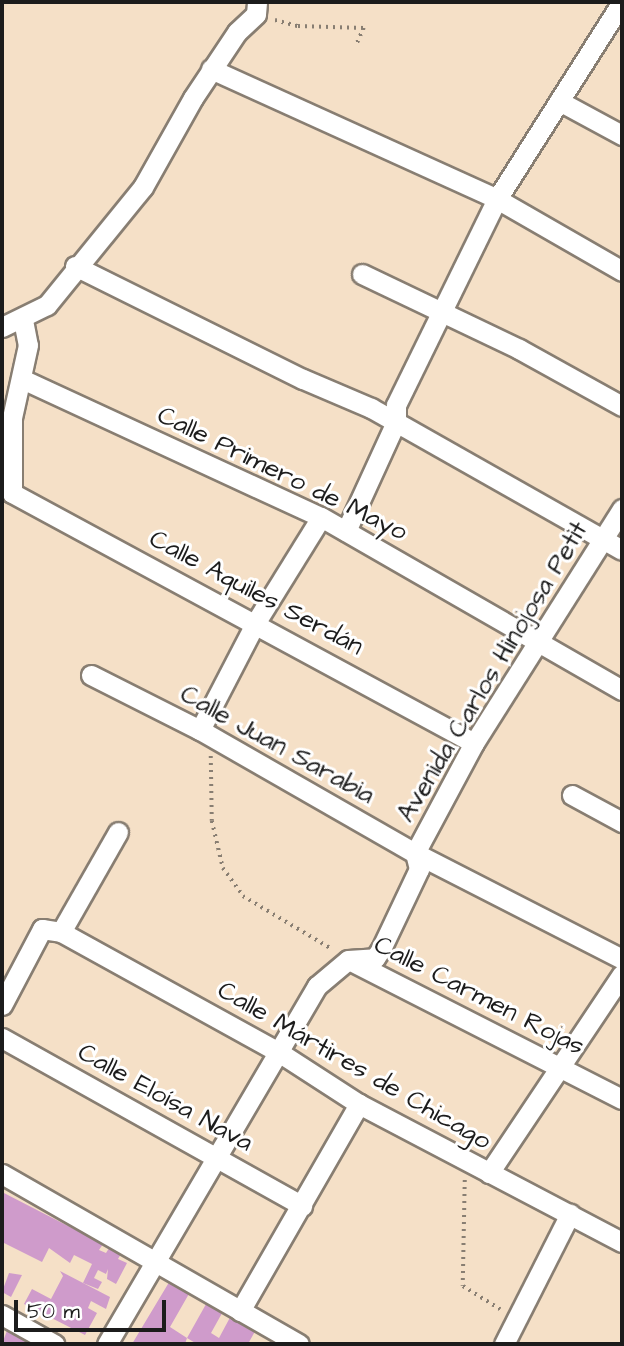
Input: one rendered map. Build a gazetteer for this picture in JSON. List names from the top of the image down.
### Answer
{
  "streets": {
    "street": [
      "Calle Primero de Mayo",
      "Calle Aquiles Serdán",
      "Avenida Carlos Hinojosa Petit",
      "Calle Juan Sarabia",
      "Calle Carmen Rojas",
      "Calle Mártires de Chicago",
      "Calle Eloísa Nava"
    ]
  },
  "crossings": [
    ["Calle Primero de Mayo", "Calle Aquiles Serdán"],
    ["Calle Primero de Mayo", "Avenida Carlos Hinojosa Petit"],
    ["Calle Aquiles Serdán", "Avenida Carlos Hinojosa Petit"],
    ["Avenida Carlos Hinojosa Petit", "Calle Juan Sarabia"],
    ["Avenida Carlos Hinojosa Petit", "Calle Carmen Rojas"],
    ["Avenida Carlos Hinojosa Petit", "Calle Mártires de Chicago"],
    ["Avenida Carlos Hinojosa Petit", "Calle Eloísa Nava"]
  ],
  "scale_bar": "50 m"
}
